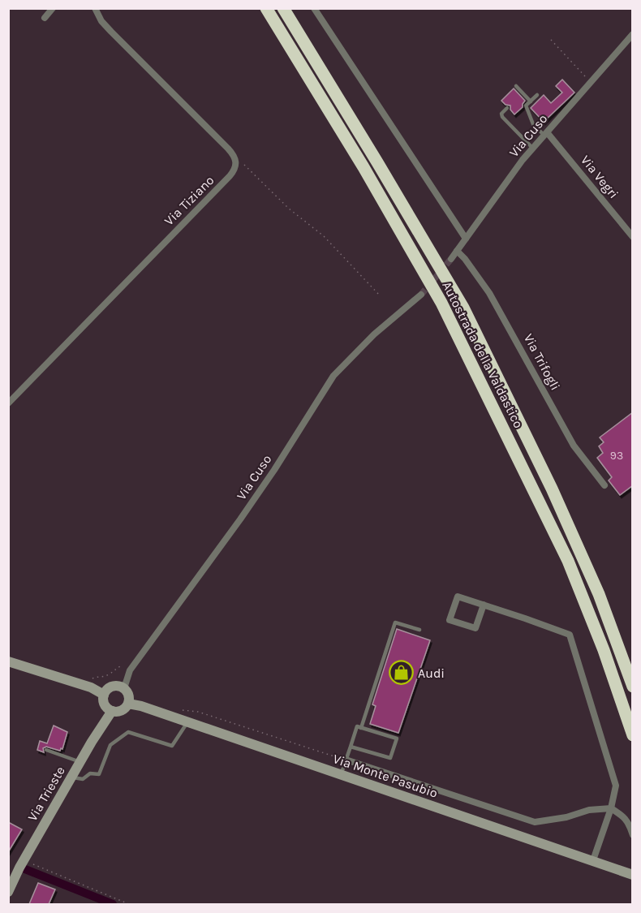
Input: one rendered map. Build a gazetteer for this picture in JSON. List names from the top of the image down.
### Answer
{
  "streets": {
    "highway": ["Autostrada della Valdastico"],
    "main road": ["Via Monte Pasubio", "Via Trieste"],
    "street": [
      "Via Cuso",
      "Via Vegri",
      "Via Tiziano",
      "Via Trifogli"
    ]
  },
  "crossings": [
    ["Via Cuso", "Via Vegri"],
    ["Via Cuso", "Via Trifogli"],
    ["Via Cuso", "Via Monte Pasubio"],
    ["Via Cuso", "Via Trieste"],
    ["Via Monte Pasubio", "Via Trieste"]
  ],
  "places": {
    "shop": ["Audi"]
  },
  "house_numbers": ["93"]
}
